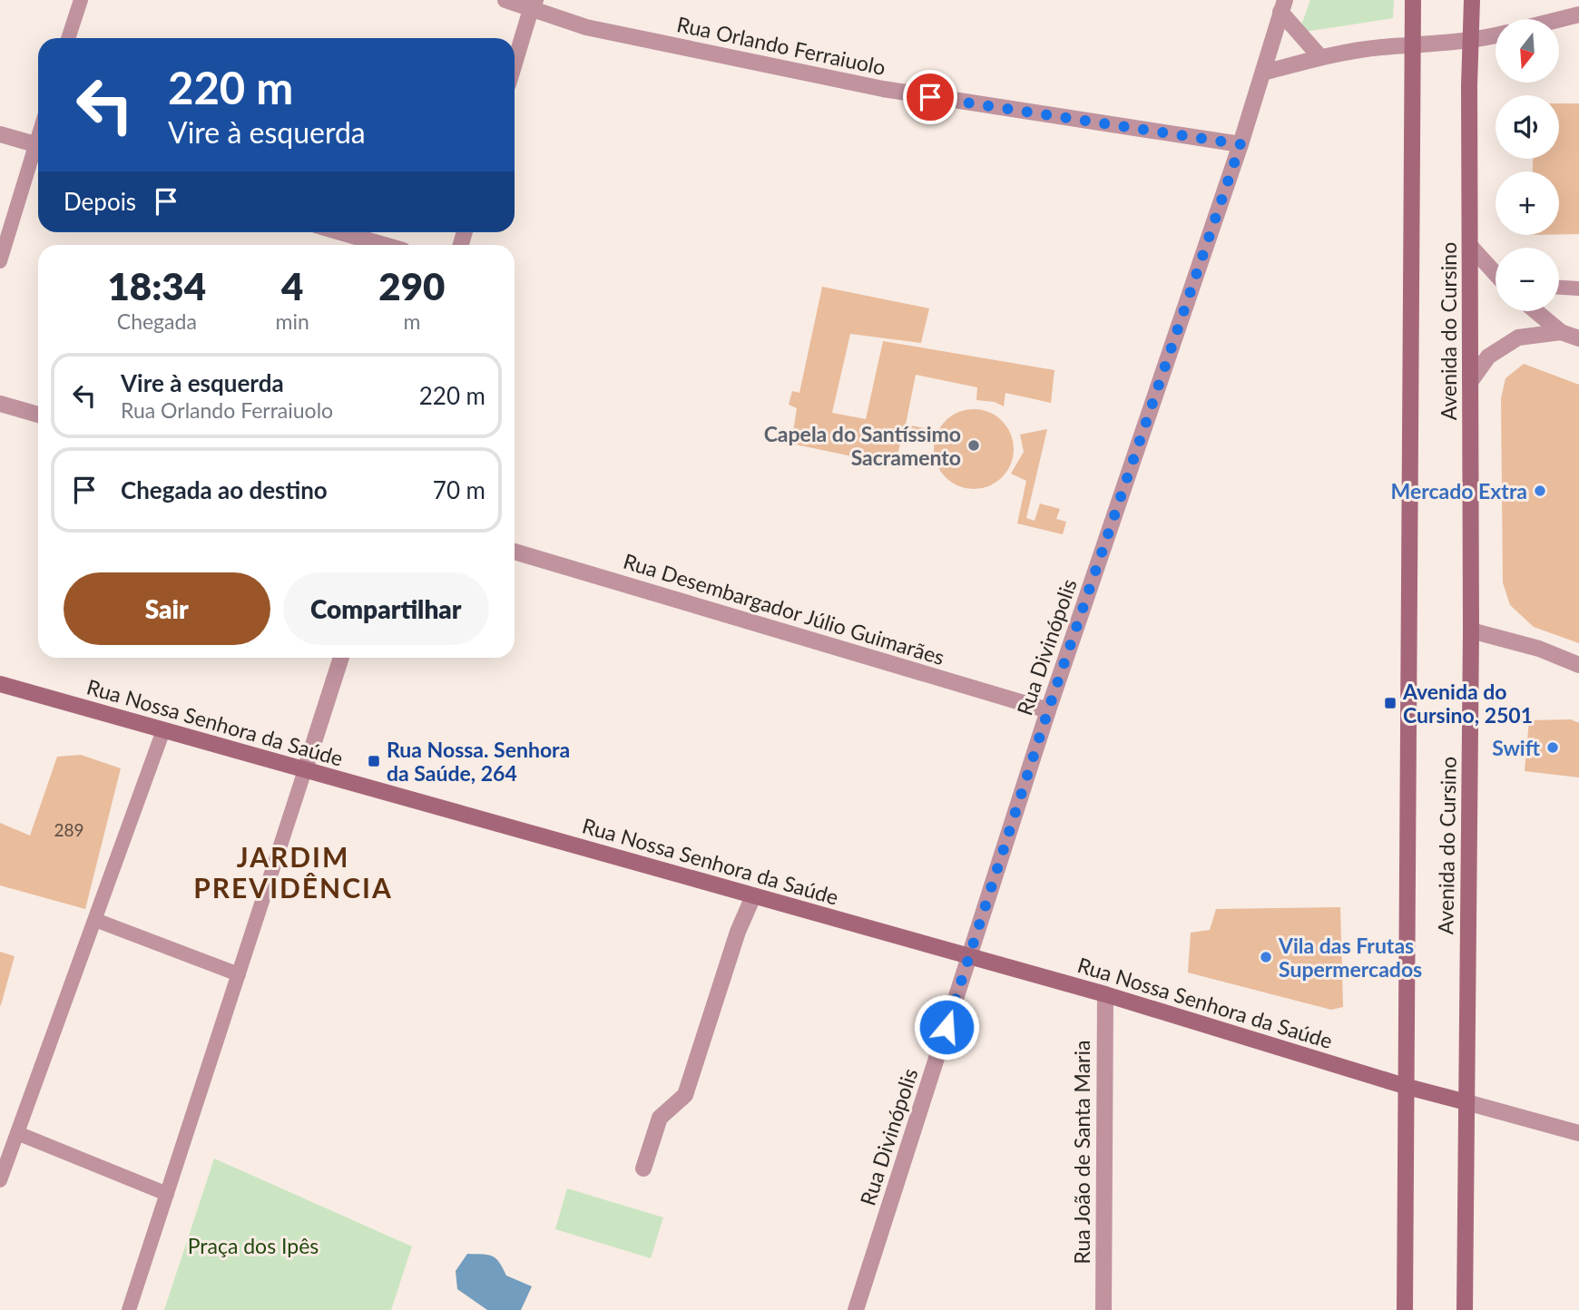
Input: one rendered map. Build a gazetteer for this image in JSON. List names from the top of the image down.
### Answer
{
  "streets": {
    "main road": ["Avenida do Cursino", "Rua Nossa Senhora da Saúde"],
    "street": [
      "Rua Orlando Ferraiuolo",
      "Rua Desembargador Júlio Guimarães",
      "Rua Divinópolis",
      "Rua João de Santa Maria"
    ]
  },
  "crossings": [
    ["Rua Orlando Ferraiuolo", "Rua Divinópolis"],
    ["Avenida do Cursino", "Rua Nossa Senhora da Saúde"],
    ["Rua Desembargador Júlio Guimarães", "Rua Divinópolis"],
    ["Rua Divinópolis", "Rua Nossa Senhora da Saúde"],
    ["Rua Nossa Senhora da Saúde", "Rua João de Santa Maria"]
  ],
  "districts": ["JARDIM PREVIDÊNCIA"],
  "parks": ["Praça dos Ipês"],
  "places": {
    "other": [
      "Capela do Santíssimo Sacramento",
      "Mercado Extra",
      "Swift",
      "Vila das Frutas Supermercados"
    ],
    "transit": ["Avenida do Cursino, 2501", "Rua Nossa. Senhora da Saúde, 264"]
  },
  "house_numbers": ["289"],
  "north": "bottom",
  "page": {
    "map_buttons": ["+", "−"],
    "turn": ["220 m", "Vire à esquerda"],
    "then": "Depois",
    "eta": [
      "18:34",
      "Chegada",
      "4",
      "min",
      "290",
      "m"
    ],
    "list": [
      {
        "name": "Vire à esquerda",
        "note": "Rua Orlando Ferraiuolo",
        "value": "220 m"
      },
      {
        "name": "Chegada ao destino",
        "value": "70 m"
      }
    ],
    "buttons": ["Sair", "Compartilhar"]
  }
}
